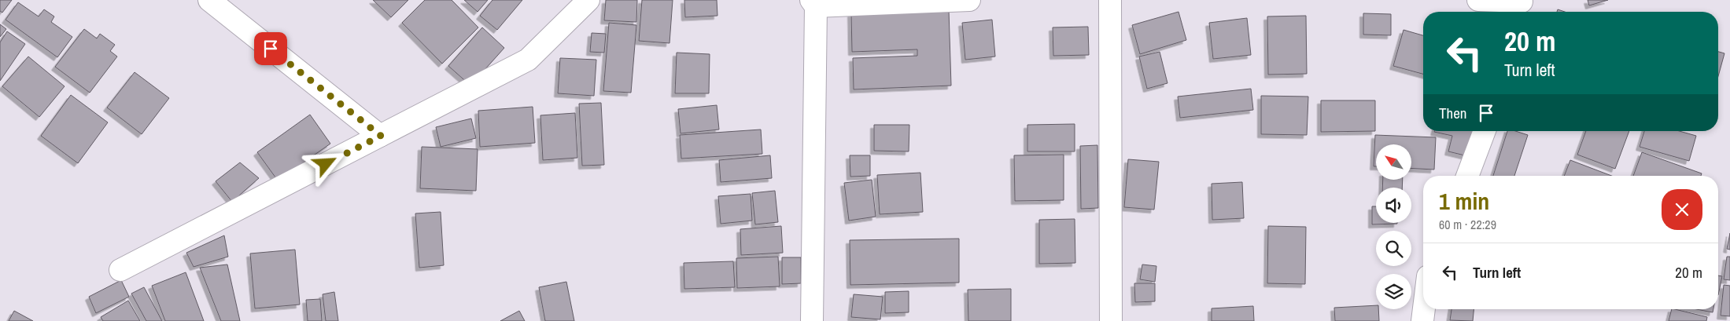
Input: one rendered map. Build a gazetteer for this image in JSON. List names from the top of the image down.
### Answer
{
  "north": "top left",
  "page": {
    "turn": ["20 m", "Turn left"],
    "then": "Then",
    "heading": ["1 min", "60 m · 22:29"],
    "list": [
      {
        "name": "Turn left",
        "value": "20 m"
      }
    ]
  }
}
